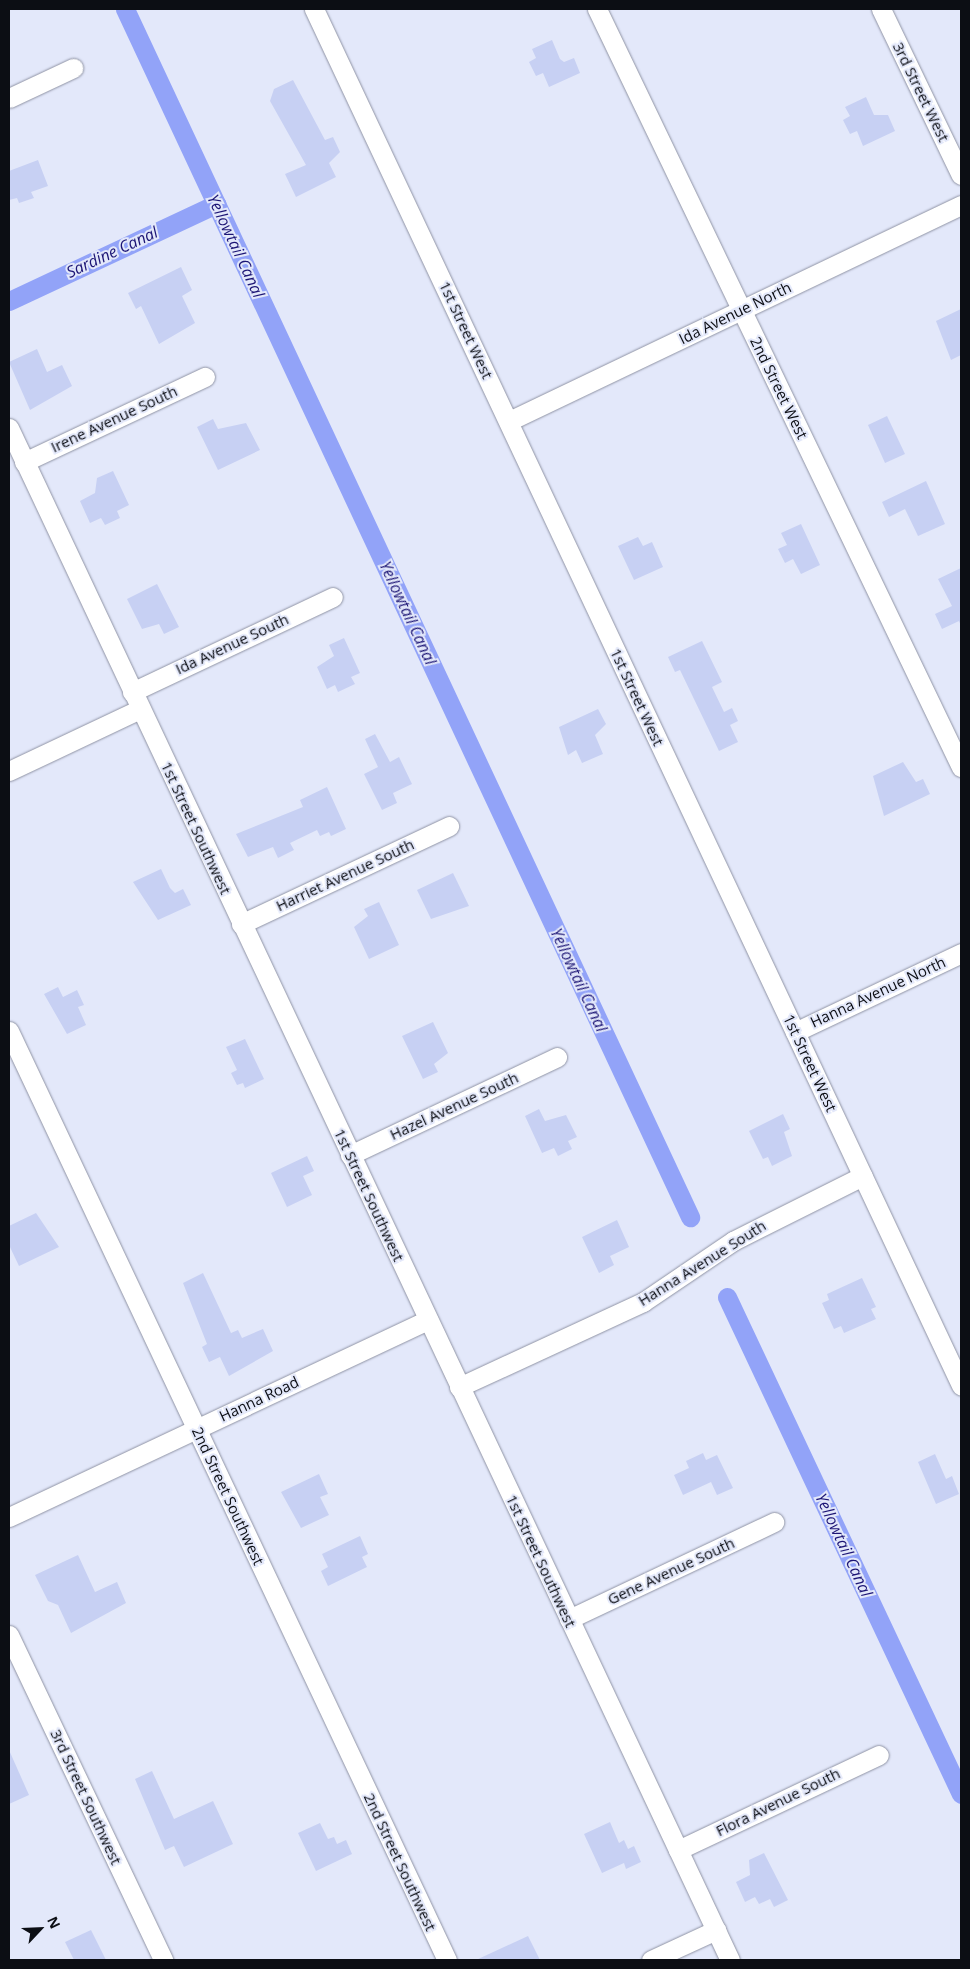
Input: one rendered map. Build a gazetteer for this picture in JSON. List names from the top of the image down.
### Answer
{
  "streets": {
    "street": [
      "3rd Street West",
      "Ida Avenue North",
      "1st Street West",
      "2nd Street West",
      "Irene Avenue South",
      "Ida Avenue South",
      "1st Street Southwest",
      "Harriet Avenue South",
      "Hanna Avenue North",
      "Hazel Avenue South",
      "Hanna Avenue South",
      "Hanna Road",
      "2nd Street Southwest",
      "Gene Avenue South",
      "3rd Street Southwest",
      "Flora Avenue South"
    ]
  },
  "crossings": [
    ["Ida Avenue North", "1st Street West"],
    ["Ida Avenue North", "2nd Street West"],
    ["1st Street West", "Hanna Avenue North"],
    ["1st Street West", "Hanna Avenue South"],
    ["Irene Avenue South", "1st Street Southwest"],
    ["Ida Avenue South", "1st Street Southwest"],
    ["1st Street Southwest", "Harriet Avenue South"],
    ["1st Street Southwest", "Hazel Avenue South"],
    ["1st Street Southwest", "Hanna Avenue South"],
    ["1st Street Southwest", "Hanna Road"],
    ["1st Street Southwest", "Gene Avenue South"],
    ["1st Street Southwest", "Flora Avenue South"],
    ["Hanna Road", "2nd Street Southwest"]
  ],
  "water": ["Yellowtail Canal", "Sardine Canal"],
  "north": "top right"
}
